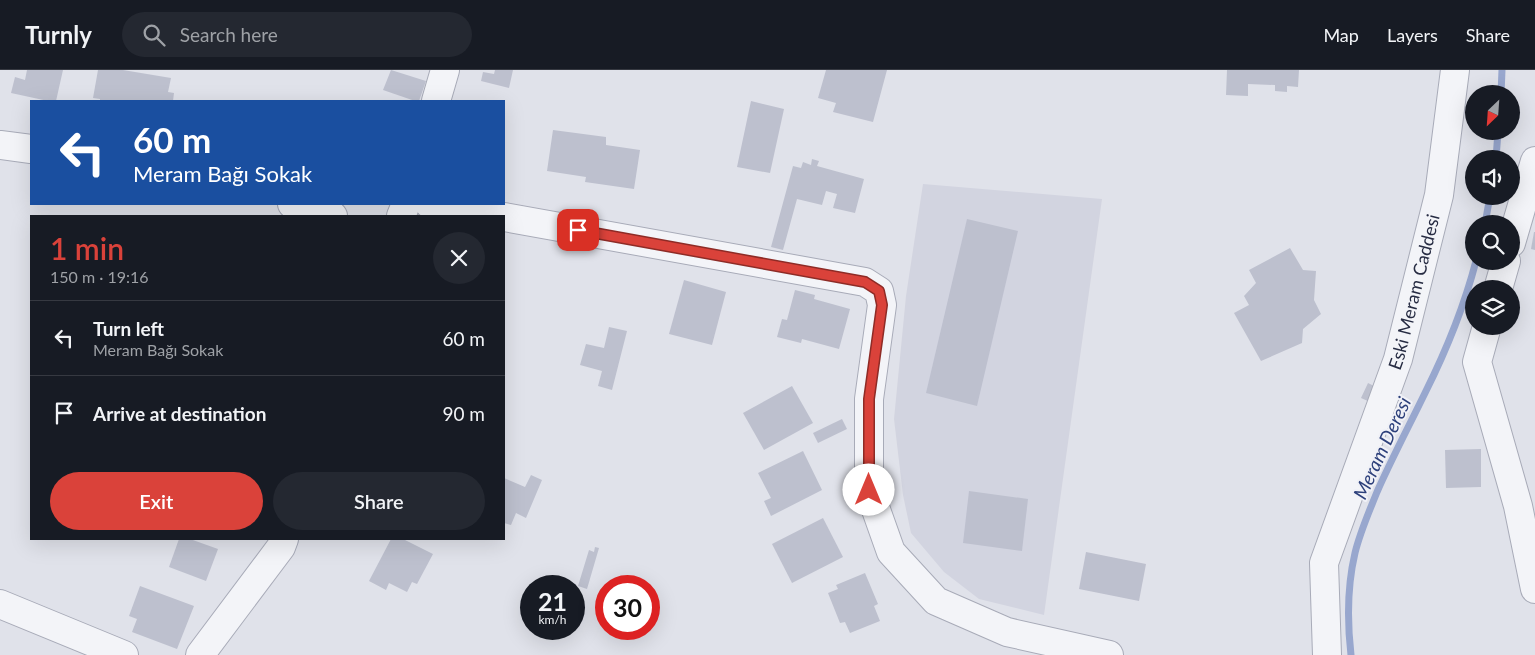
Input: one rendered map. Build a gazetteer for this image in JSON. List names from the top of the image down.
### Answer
{
  "streets": {
    "street": ["Eski Meram Caddesi"]
  },
  "water": ["Meram Deresi"],
  "north": "bottom left",
  "page": {
    "header": "Turnly",
    "search": "Search here",
    "nav": ["Map", "Layers", "Share"],
    "turn": ["60 m", "Meram Bağı Sokak"],
    "heading": ["1 min", "150 m · 19:16"],
    "list": [
      {
        "name": "Turn left",
        "note": "Meram Bağı Sokak",
        "value": "60 m"
      },
      {
        "name": "Arrive at destination",
        "value": "90 m"
      }
    ],
    "buttons": ["Exit", "Share"],
    "speed": "21 km/h",
    "limit": "30"
  }
}
